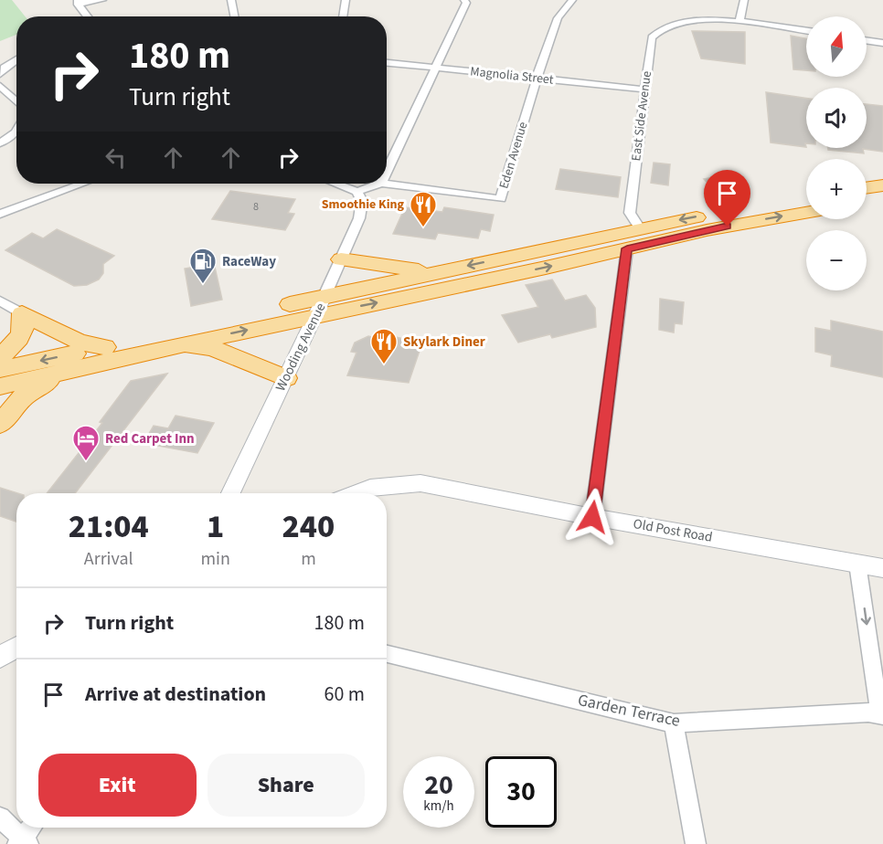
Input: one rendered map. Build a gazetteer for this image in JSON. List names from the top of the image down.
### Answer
{
  "streets": {
    "street": [
      "Magnolia Street",
      "East Side Avenue",
      "Eden Avenue",
      "Wooding Avenue",
      "Old Post Road",
      "Garden Terrace"
    ]
  },
  "crossings": [
    ["Magnolia Street", "East Side Avenue"],
    ["Magnolia Street", "Eden Avenue"],
    ["Eden Avenue", "Wooding Avenue"]
  ],
  "places": {
    "restaurant": ["Smoothie King", "Skylark Diner"],
    "fuel station": ["RaceWay"],
    "hotel": ["Red Carpet Inn"]
  },
  "house_numbers": ["8"],
  "north": "top",
  "page": {
    "map_buttons": ["+", "−"],
    "turn": ["180 m", "Turn right"],
    "eta": [
      "21:04",
      "Arrival",
      "1",
      "min",
      "240",
      "m"
    ],
    "list": [
      {
        "name": "Turn right",
        "value": "180 m"
      },
      {
        "name": "Arrive at destination",
        "value": "60 m"
      }
    ],
    "buttons": ["Exit", "Share"],
    "speed": "20 km/h",
    "limit": "30"
  }
}
